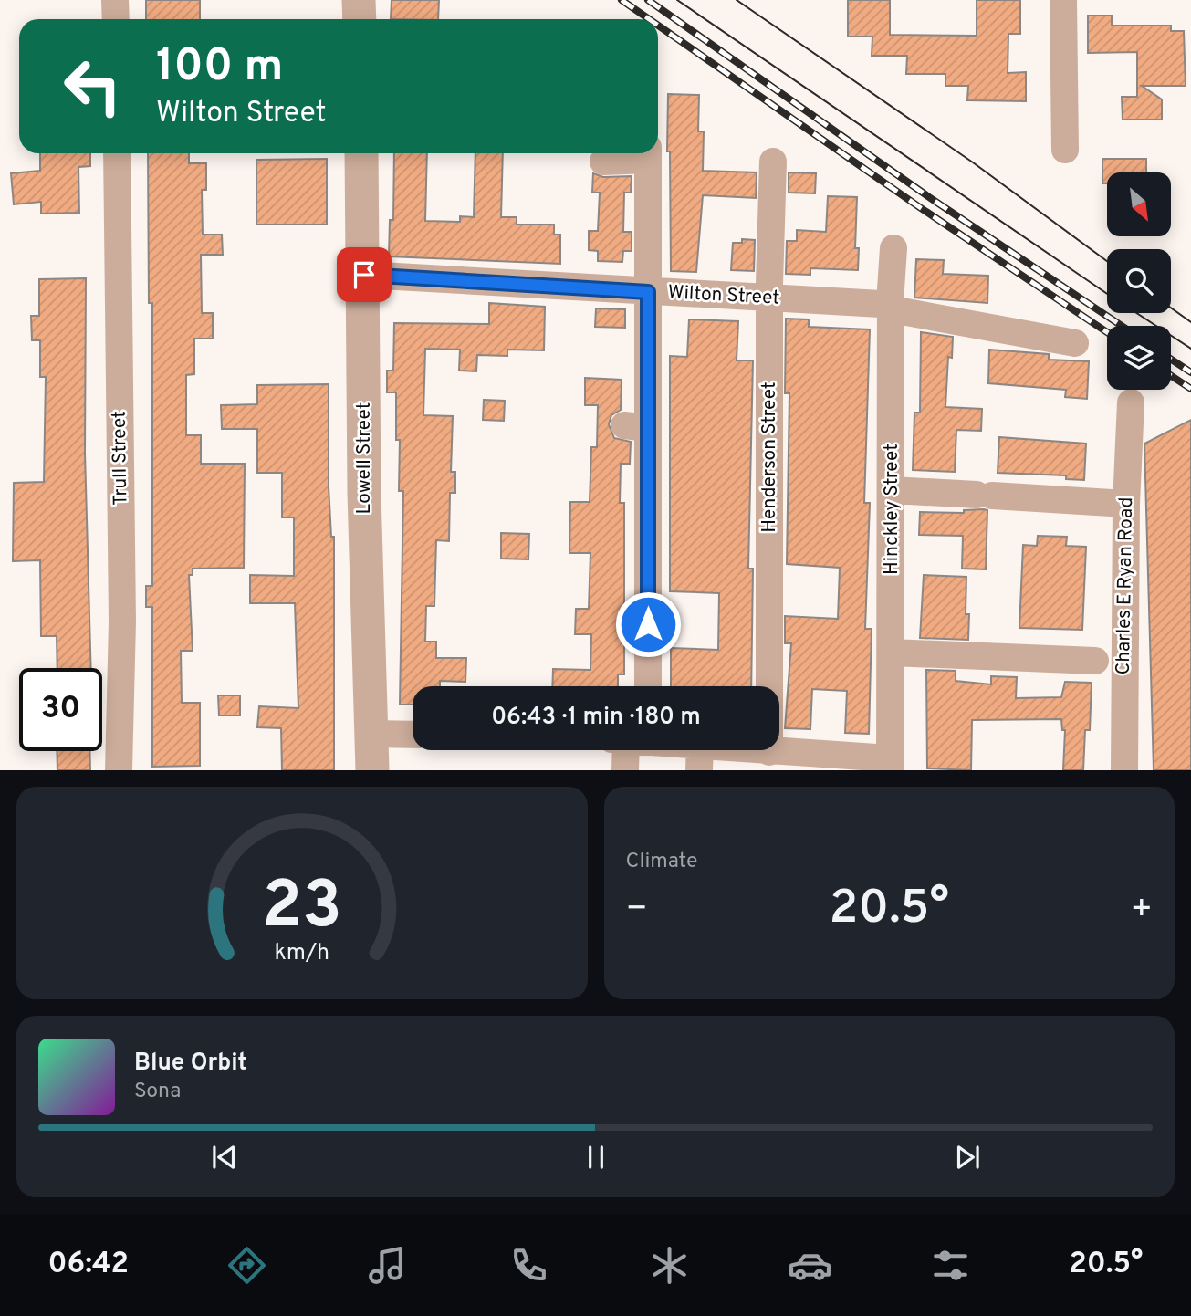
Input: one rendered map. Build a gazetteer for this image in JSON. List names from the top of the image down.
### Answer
{
  "streets": {
    "street": [
      "Wilton Street",
      "Henderson Street",
      "Trull Street",
      "Lowell Street",
      "Hinckley Street",
      "Charles E Ryan Road"
    ]
  },
  "crossings": [
    ["Wilton Street", "Henderson Street"],
    ["Wilton Street", "Lowell Street"],
    ["Wilton Street", "Hinckley Street"]
  ],
  "north": "bottom right",
  "page": {
    "turn": ["100 m", "Wilton Street"],
    "limit": "30",
    "trip": "06:43 · 1 min · 180 m",
    "tile": "Climate",
    "heat": ["−", "20.5°", "+"],
    "song": ["Blue Orbit", "Sona"],
    "tabs": ["06:42", "20.5°"],
    "gauge": ["23", "km/h"]
  }
}
